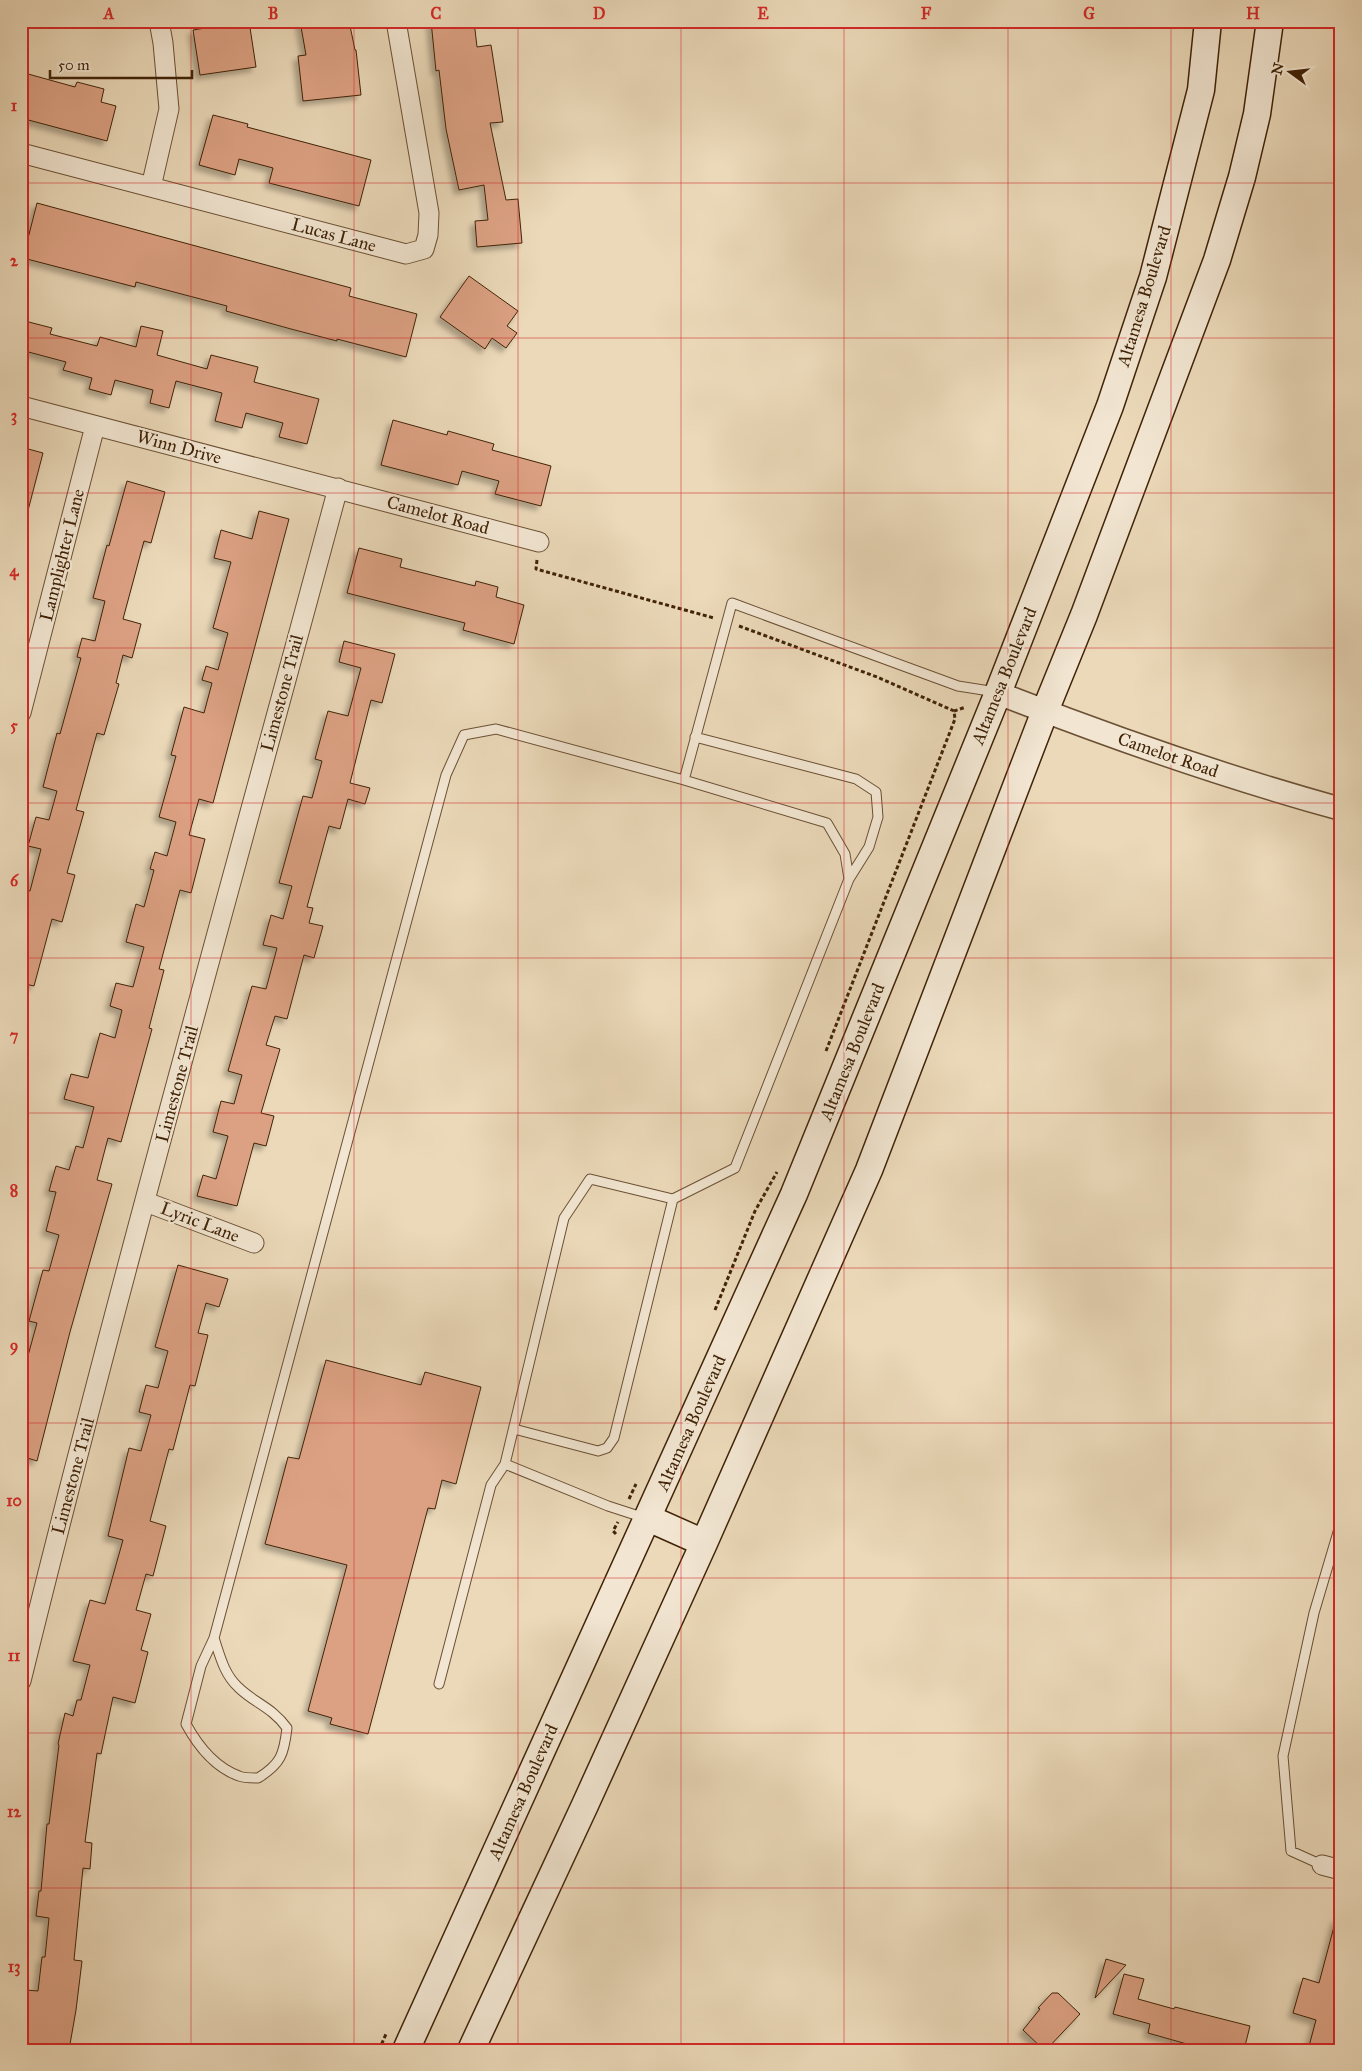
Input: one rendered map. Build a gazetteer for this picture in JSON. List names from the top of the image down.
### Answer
{
  "streets": {
    "main road": ["Altamesa Boulevard"],
    "street": [
      "Lucas Lane",
      "Winn Drive",
      "Camelot Road",
      "Lamplighter Lane",
      "Limestone Trail",
      "Lyric Lane"
    ]
  },
  "crossings": [
    ["Altamesa Boulevard", "Camelot Road"],
    ["Winn Drive", "Camelot Road"],
    ["Winn Drive", "Lamplighter Lane"],
    ["Winn Drive", "Limestone Trail"],
    ["Camelot Road", "Limestone Trail"],
    ["Limestone Trail", "Lyric Lane"]
  ],
  "scale_bar": "50 m",
  "north": "left",
  "grid": {
    "columns": [
      "A",
      "B",
      "C",
      "D",
      "E",
      "F",
      "G",
      "H"
    ],
    "rows": [
      "1",
      "2",
      "3",
      "4",
      "5",
      "6",
      "7",
      "8",
      "9",
      "10",
      "11",
      "12",
      "13"
    ]
  }
}
